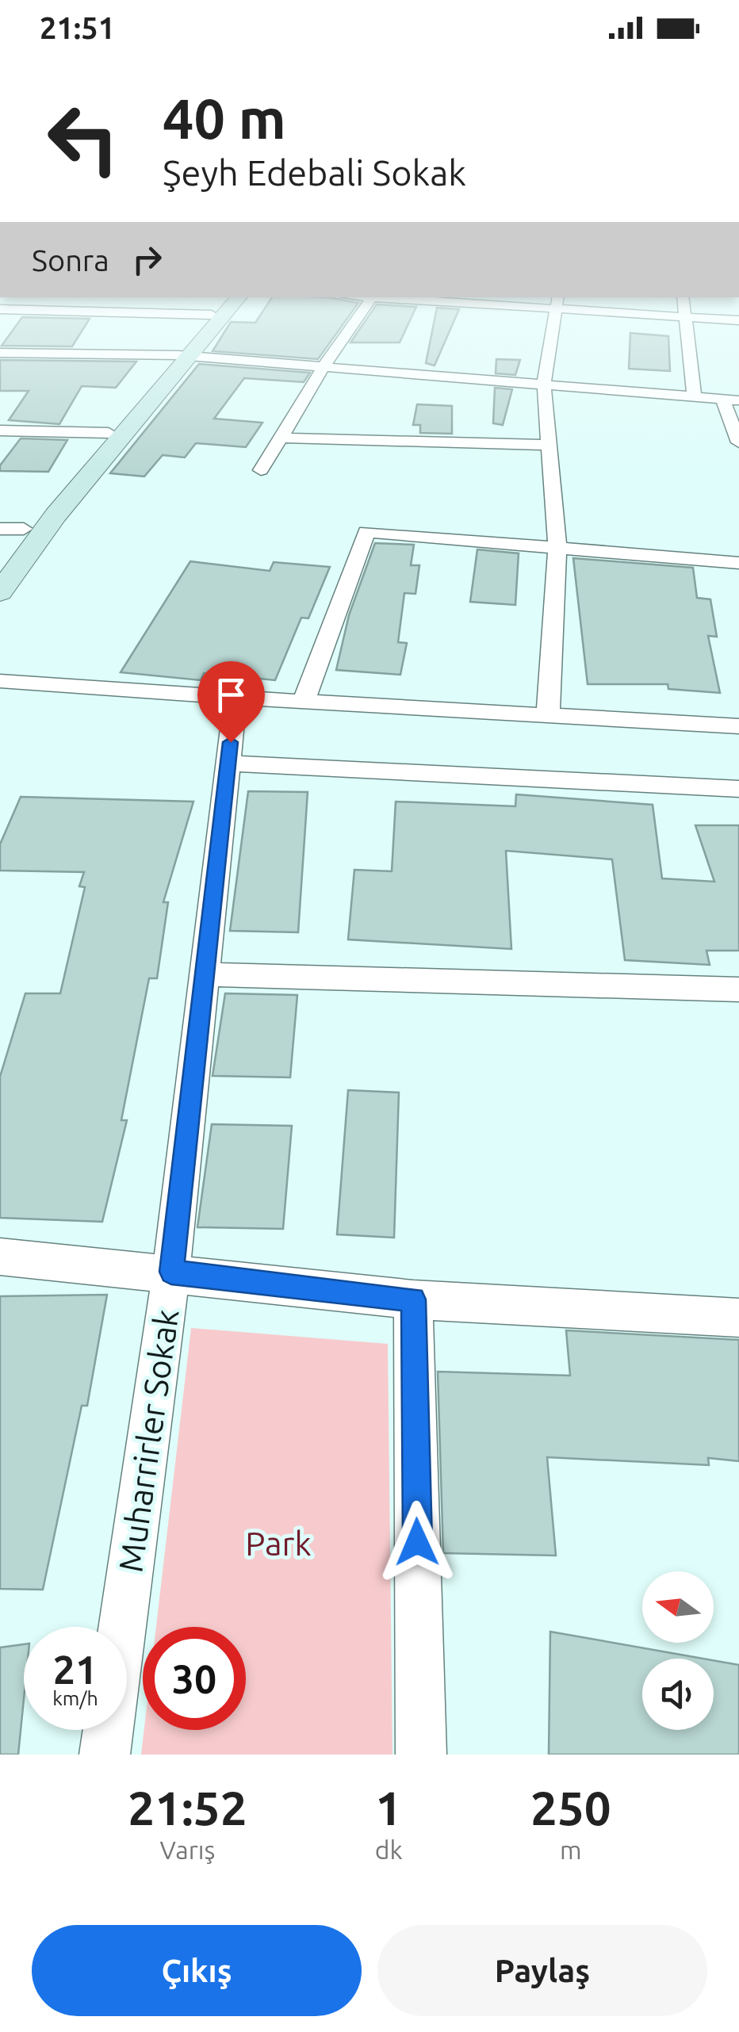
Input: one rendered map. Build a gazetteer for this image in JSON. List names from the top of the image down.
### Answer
{
  "streets": {
    "street": ["Muharrirler Sokak"]
  },
  "parks": ["Park"],
  "north": "left",
  "page": {
    "status": "21:51",
    "turn": ["40 m", "Şeyh Edebali Sokak"],
    "then": "Sonra",
    "speed": "21 km/h",
    "limit": "30",
    "eta": [
      "21:52",
      "Varış",
      "1",
      "dk",
      "250",
      "m"
    ],
    "buttons": ["Çıkış", "Paylaş"]
  }
}
